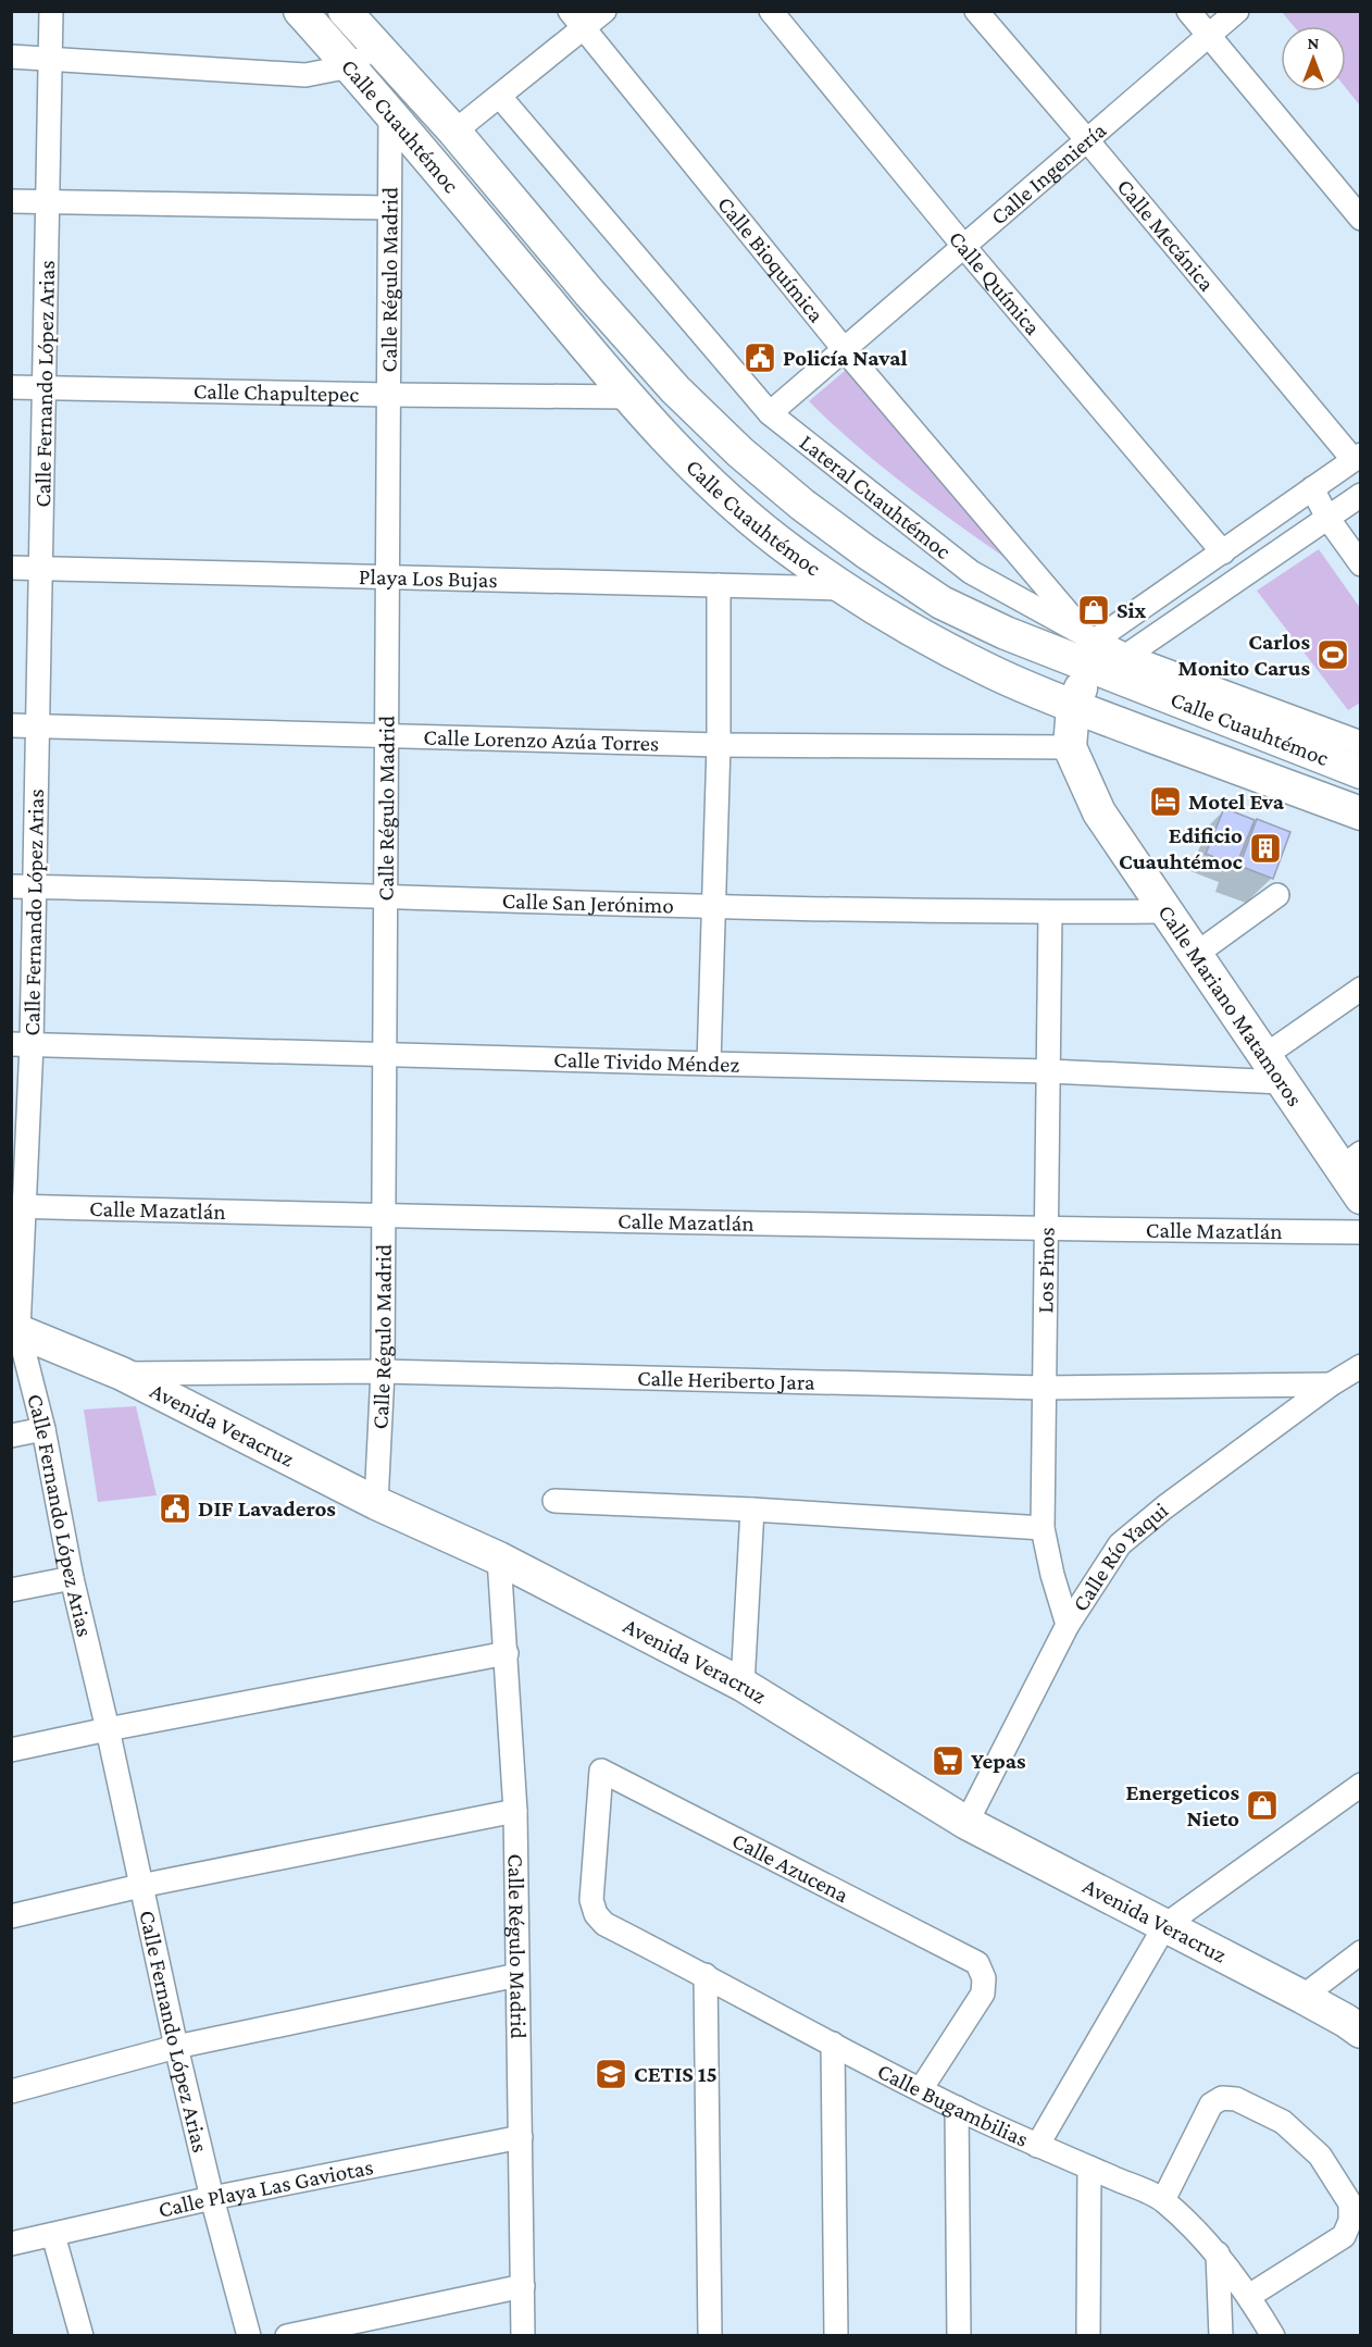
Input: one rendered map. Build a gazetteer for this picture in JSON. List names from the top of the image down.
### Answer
{
  "streets": {
    "main road": ["Calle Cuauhtémoc", "Calle Mariano Matamoros", "Avenida Veracruz"],
    "street": [
      "Calle Ingeniería",
      "Calle Mecánica",
      "Calle Bioquímica",
      "Calle Régulo Madrid",
      "Calle Química",
      "Calle Fernando López Arias",
      "Calle Chapultepec",
      "Lateral Cuauhtémoc",
      "Playa Los Bujas",
      "Calle Lorenzo Azúa Torres",
      "Calle San Jerónimo",
      "Calle Tivido Méndez",
      "Calle Mazatlán",
      "Los Pinos",
      "Calle Heriberto Jara",
      "Calle Río Yaqui",
      "Calle Azucena",
      "Calle Bugambilias",
      "Calle Playa Las Gaviotas"
    ]
  },
  "crossings": [
    ["Calle Cuauhtémoc", "Calle Bioquímica"],
    ["Calle Cuauhtémoc", "Calle Régulo Madrid"],
    ["Calle Cuauhtémoc", "Calle Chapultepec"],
    ["Calle Cuauhtémoc", "Lateral Cuauhtémoc"],
    ["Calle Cuauhtémoc", "Playa Los Bujas"],
    ["Calle Cuauhtémoc", "Calle Mariano Matamoros"],
    ["Calle Ingeniería", "Calle Mecánica"],
    ["Calle Ingeniería", "Calle Bioquímica"],
    ["Calle Ingeniería", "Calle Química"],
    ["Calle Ingeniería", "Lateral Cuauhtémoc"],
    ["Calle Bioquímica", "Lateral Cuauhtémoc"],
    ["Calle Bioquímica", "Calle Mariano Matamoros"],
    ["Calle Régulo Madrid", "Calle Chapultepec"],
    ["Calle Régulo Madrid", "Playa Los Bujas"],
    ["Calle Régulo Madrid", "Calle Lorenzo Azúa Torres"],
    ["Calle Régulo Madrid", "Calle San Jerónimo"],
    ["Calle Régulo Madrid", "Calle Tivido Méndez"],
    ["Calle Régulo Madrid", "Calle Mazatlán"],
    ["Calle Régulo Madrid", "Calle Heriberto Jara"],
    ["Calle Régulo Madrid", "Avenida Veracruz"],
    ["Calle Régulo Madrid", "Calle Playa Las Gaviotas"],
    ["Calle Fernando López Arias", "Calle Chapultepec"],
    ["Calle Fernando López Arias", "Playa Los Bujas"],
    ["Calle Fernando López Arias", "Calle Lorenzo Azúa Torres"],
    ["Calle Fernando López Arias", "Calle San Jerónimo"],
    ["Calle Fernando López Arias", "Calle Tivido Méndez"],
    ["Calle Fernando López Arias", "Calle Mazatlán"],
    ["Calle Fernando López Arias", "Avenida Veracruz"],
    ["Calle Fernando López Arias", "Calle Playa Las Gaviotas"],
    ["Lateral Cuauhtémoc", "Calle Mariano Matamoros"],
    ["Calle Lorenzo Azúa Torres", "Calle Mariano Matamoros"],
    ["Calle San Jerónimo", "Calle Mariano Matamoros"],
    ["Calle San Jerónimo", "Los Pinos"],
    ["Calle Mariano Matamoros", "Calle Tivido Méndez"],
    ["Calle Tivido Méndez", "Los Pinos"],
    ["Calle Mazatlán", "Los Pinos"],
    ["Los Pinos", "Calle Heriberto Jara"],
    ["Los Pinos", "Calle Río Yaqui"],
    ["Calle Heriberto Jara", "Avenida Veracruz"],
    ["Calle Heriberto Jara", "Calle Río Yaqui"],
    ["Avenida Veracruz", "Calle Río Yaqui"],
    ["Calle Azucena", "Calle Bugambilias"]
  ],
  "places": {
    "public building": ["Policía Naval", "DIF Lavaderos"],
    "shop": ["Six", "Energeticos Nieto"],
    "sports": ["Carlos Monito Carus"],
    "hotel": ["Motel Eva"],
    "building": ["Edificio Cuauhtémoc"],
    "supermarket": ["Yepas"],
    "school or university": ["CETIS 15"]
  },
  "north": "top"
}
